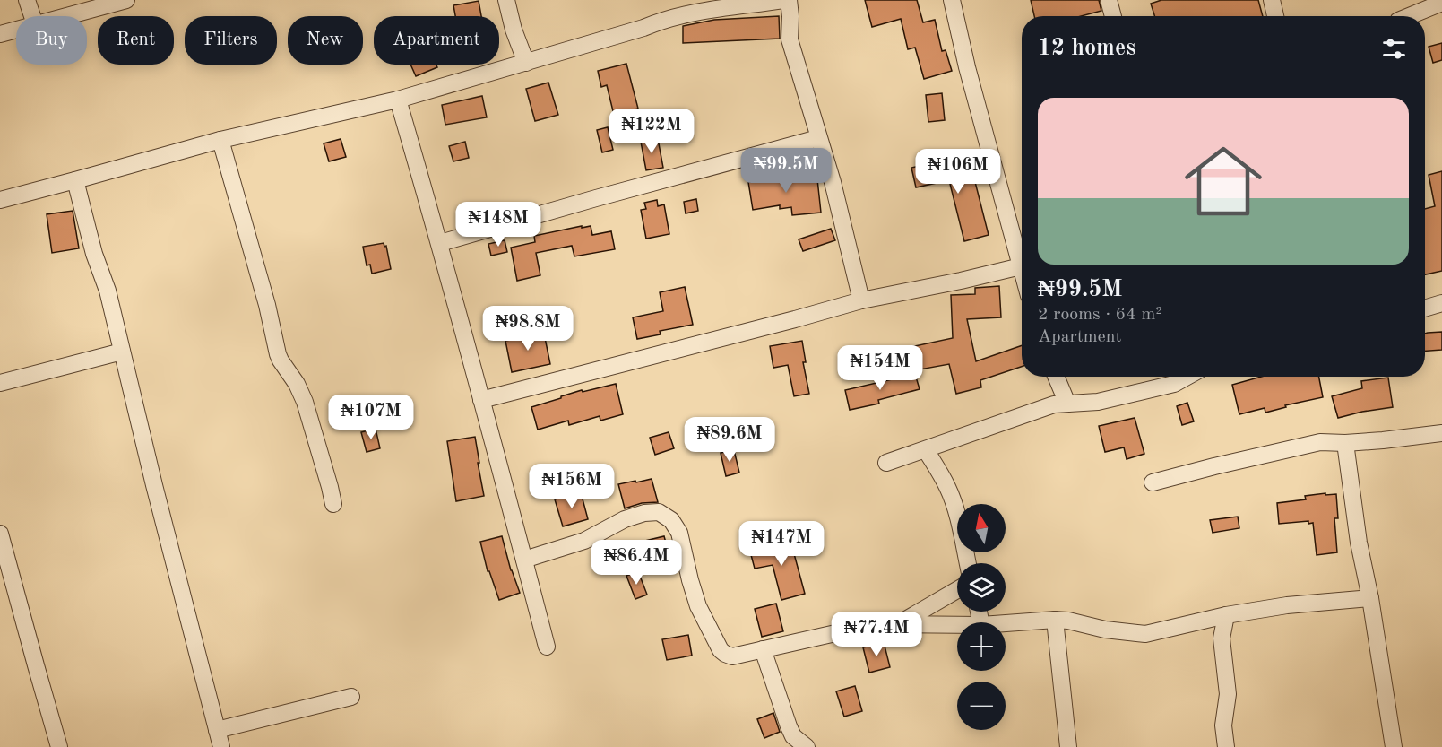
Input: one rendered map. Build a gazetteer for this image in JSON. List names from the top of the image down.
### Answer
{
  "north": "top",
  "page": {
    "chip": [
      "Buy",
      "Rent",
      "Filters",
      "New",
      "Apartment"
    ],
    "heading": "12 homes",
    "list": [
      {
        "name": "₦99.5M",
        "note": "2 rooms · 64 m² · Apartment"
      }
    ],
    "price": [
      "₦122M",
      "₦99.5M",
      "₦106M",
      "₦148M",
      "₦98.8M",
      "₦154M",
      "₦107M",
      "₦89.6M",
      "₦156M",
      "₦147M",
      "₦86.4M",
      "₦77.4M"
    ],
    "map_buttons": ["+", "−"]
  }
}
